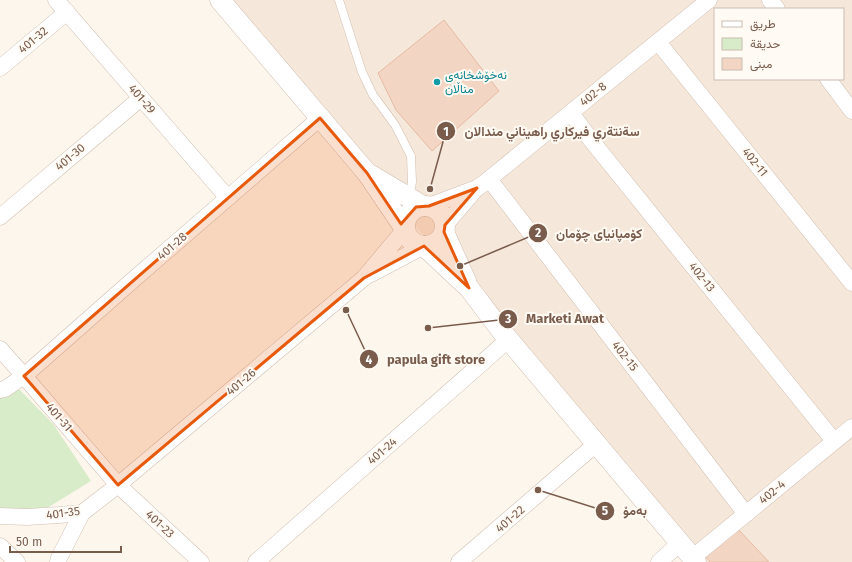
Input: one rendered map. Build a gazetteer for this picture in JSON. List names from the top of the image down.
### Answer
{
  "streets": {
    "street": [
      "401-32",
      "402-8",
      "401-29",
      "401-30",
      "402-11",
      "401-28",
      "402-13",
      "402-15",
      "401-26",
      "401-31",
      "401-24",
      "402-4",
      "401-35",
      "401-22",
      "401-23"
    ]
  },
  "crossings": [
    ["401-32", "401-29"],
    ["402-8", "402-11"],
    ["402-8", "402-13"],
    ["402-8", "402-15"],
    ["401-29", "401-30"],
    ["401-29", "401-28"],
    ["401-28", "401-31"],
    ["402-13", "402-4"],
    ["402-15", "402-4"],
    ["401-26", "401-31"],
    ["401-26", "401-35"],
    ["401-26", "401-23"],
    ["401-31", "401-35"],
    ["401-31", "401-23"],
    ["401-35", "401-23"]
  ],
  "places": [
    "نەخۆشخانەی مناڵان",
    "سةنتةري فيركاري راهيناني مندالان",
    "کۆمپانیای چۆمان",
    "papula gift store",
    "Marketi Awat",
    "بەمۆ"
  ],
  "legend": ["طريق", "حديقة", "مبنى"],
  "scale_bar": "50 m"
}
